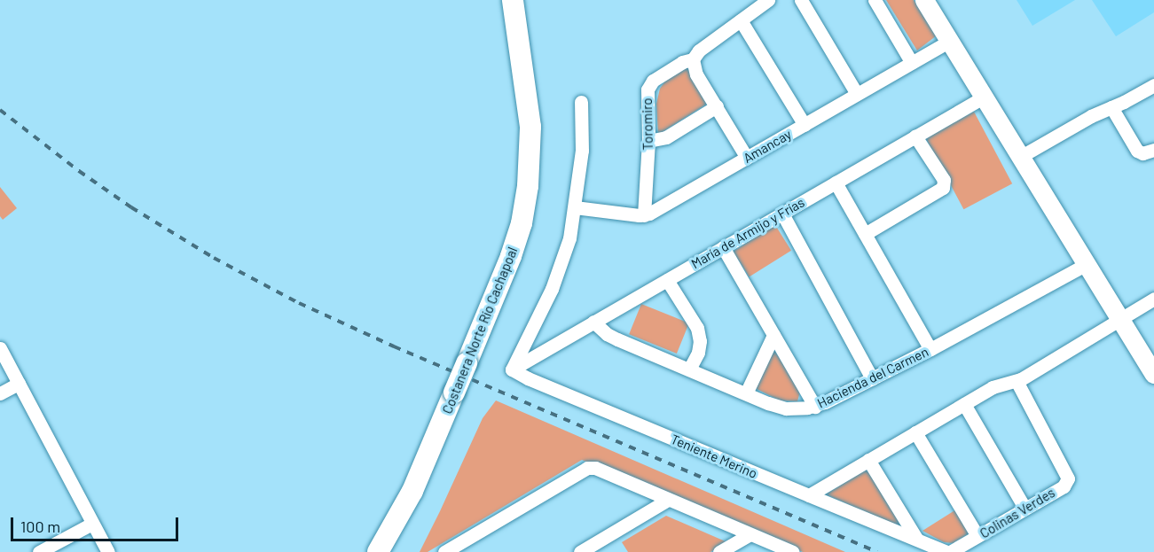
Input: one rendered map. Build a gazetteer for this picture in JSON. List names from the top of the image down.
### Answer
{
  "streets": {
    "main road": ["Costanera Norte Río Cachapoal"],
    "street": [
      "Toromiro",
      "Amancay",
      "María de Armijo y Frías",
      "Hacienda del Carmen",
      "Teniente Merino",
      "Colinas Verdes"
    ]
  },
  "crossings": [
    ["Toromiro", "Amancay"],
    ["María de Armijo y Frías", "Hacienda del Carmen"],
    ["María de Armijo y Frías", "Teniente Merino"],
    ["Teniente Merino", "Colinas Verdes"]
  ],
  "scale_bar": "100 m"
}
